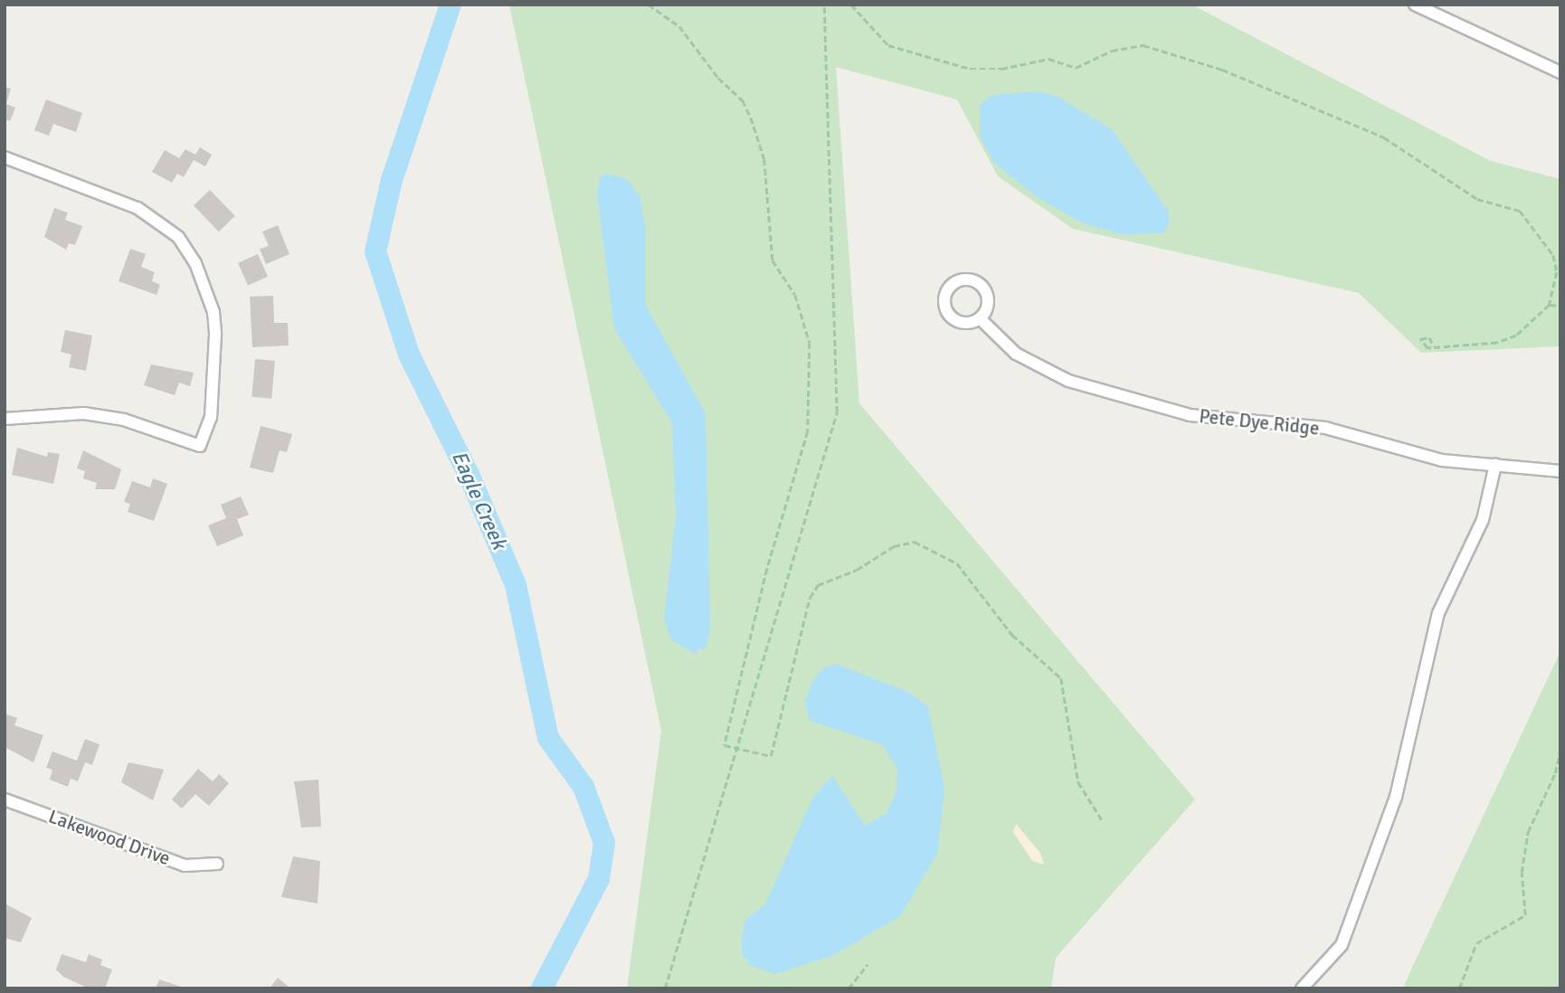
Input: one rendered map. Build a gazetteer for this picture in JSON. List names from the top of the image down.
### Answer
{
  "streets": {
    "street": ["Pete Dye Ridge", "Lakewood Drive"]
  },
  "water": ["Eagle Creek"]
}
